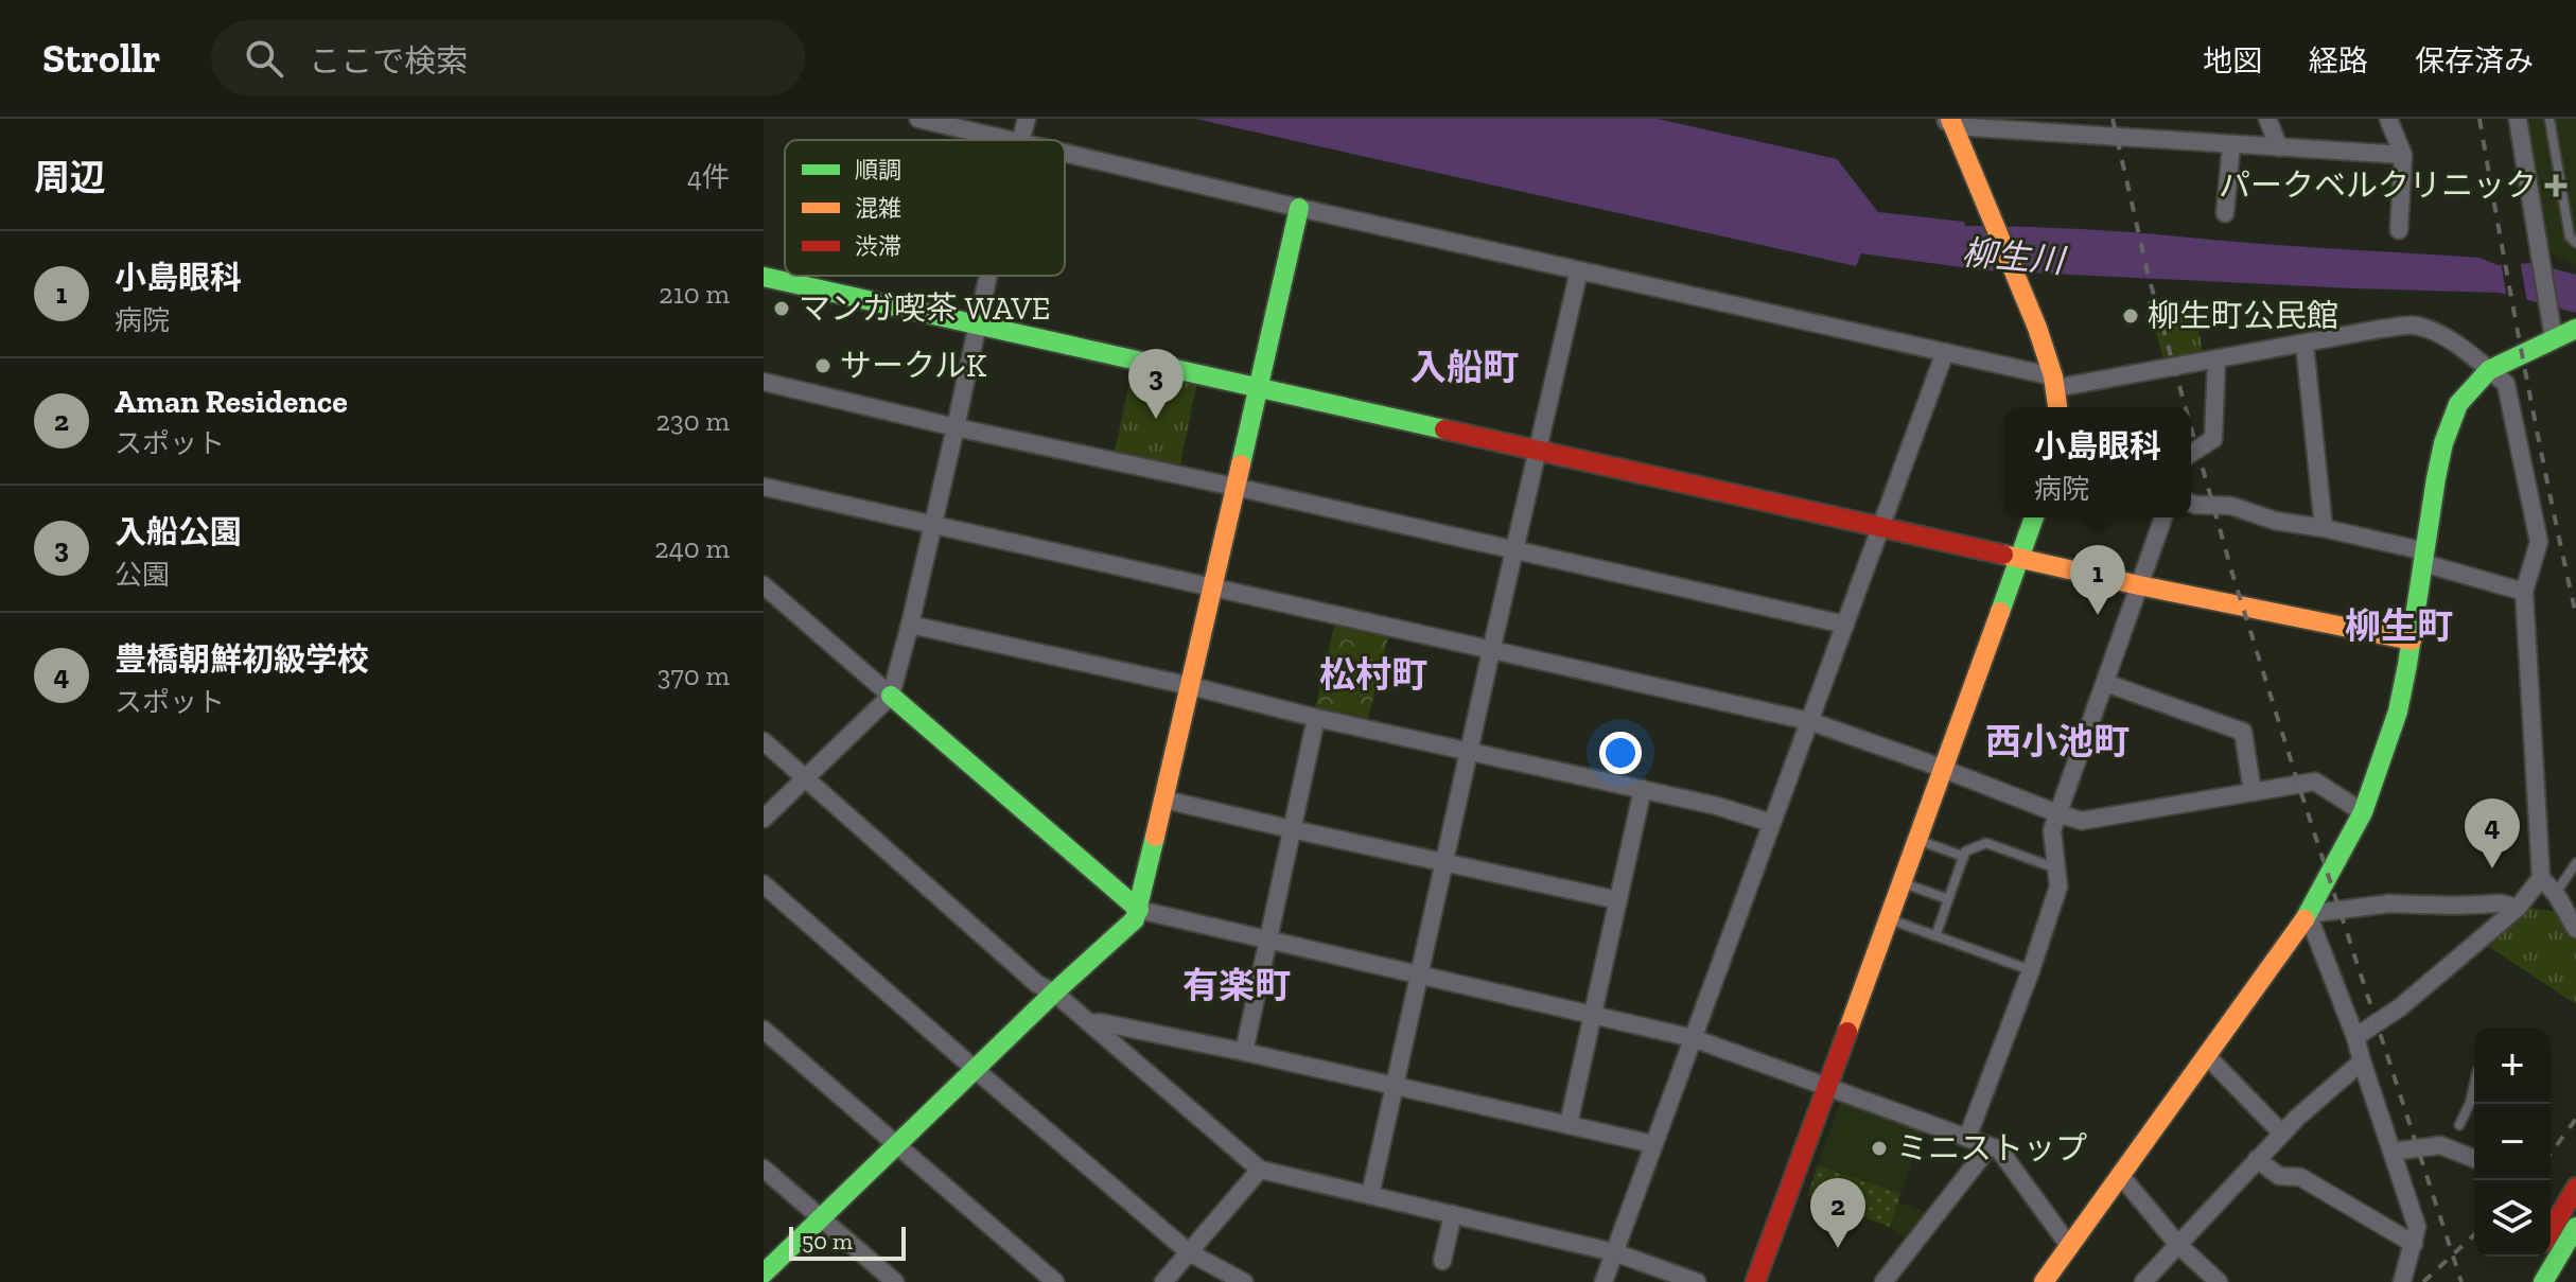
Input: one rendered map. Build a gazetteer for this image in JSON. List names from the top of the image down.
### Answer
{
  "districts": [
    "入船町",
    "柳生町",
    "松村町",
    "西小池町",
    "有楽町"
  ],
  "water": ["柳生川"],
  "places": {
    "health": ["パークベルクリニック"],
    "other": [
      "マンガ喫茶 WAVE",
      "柳生町公民館",
      "サークルK",
      "ミニストップ"
    ]
  },
  "legend": ["順調", "混雑", "渋滞"],
  "scale_bar": "50 m",
  "page": {
    "header": "Strollr",
    "search": "ここで検索",
    "nav": ["地図", "経路", "保存済み"],
    "heading": ["周辺", "4件"],
    "list": [
      {
        "mark": "1",
        "name": "小島眼科",
        "note": "病院",
        "value": "210 m"
      },
      {
        "mark": "2",
        "name": "Aman Residence",
        "note": "スポット",
        "value": "230 m"
      },
      {
        "mark": "3",
        "name": "入船公園",
        "note": "公園",
        "value": "240 m"
      },
      {
        "mark": "4",
        "name": "豊橋朝鮮初級学校",
        "note": "スポット",
        "value": "370 m"
      }
    ],
    "pins": [
      "3",
      "1",
      "4",
      "2"
    ],
    "popup": ["小島眼科", "病院"],
    "map_buttons": ["+", "−"],
    "scale": "50 m"
  }
}
